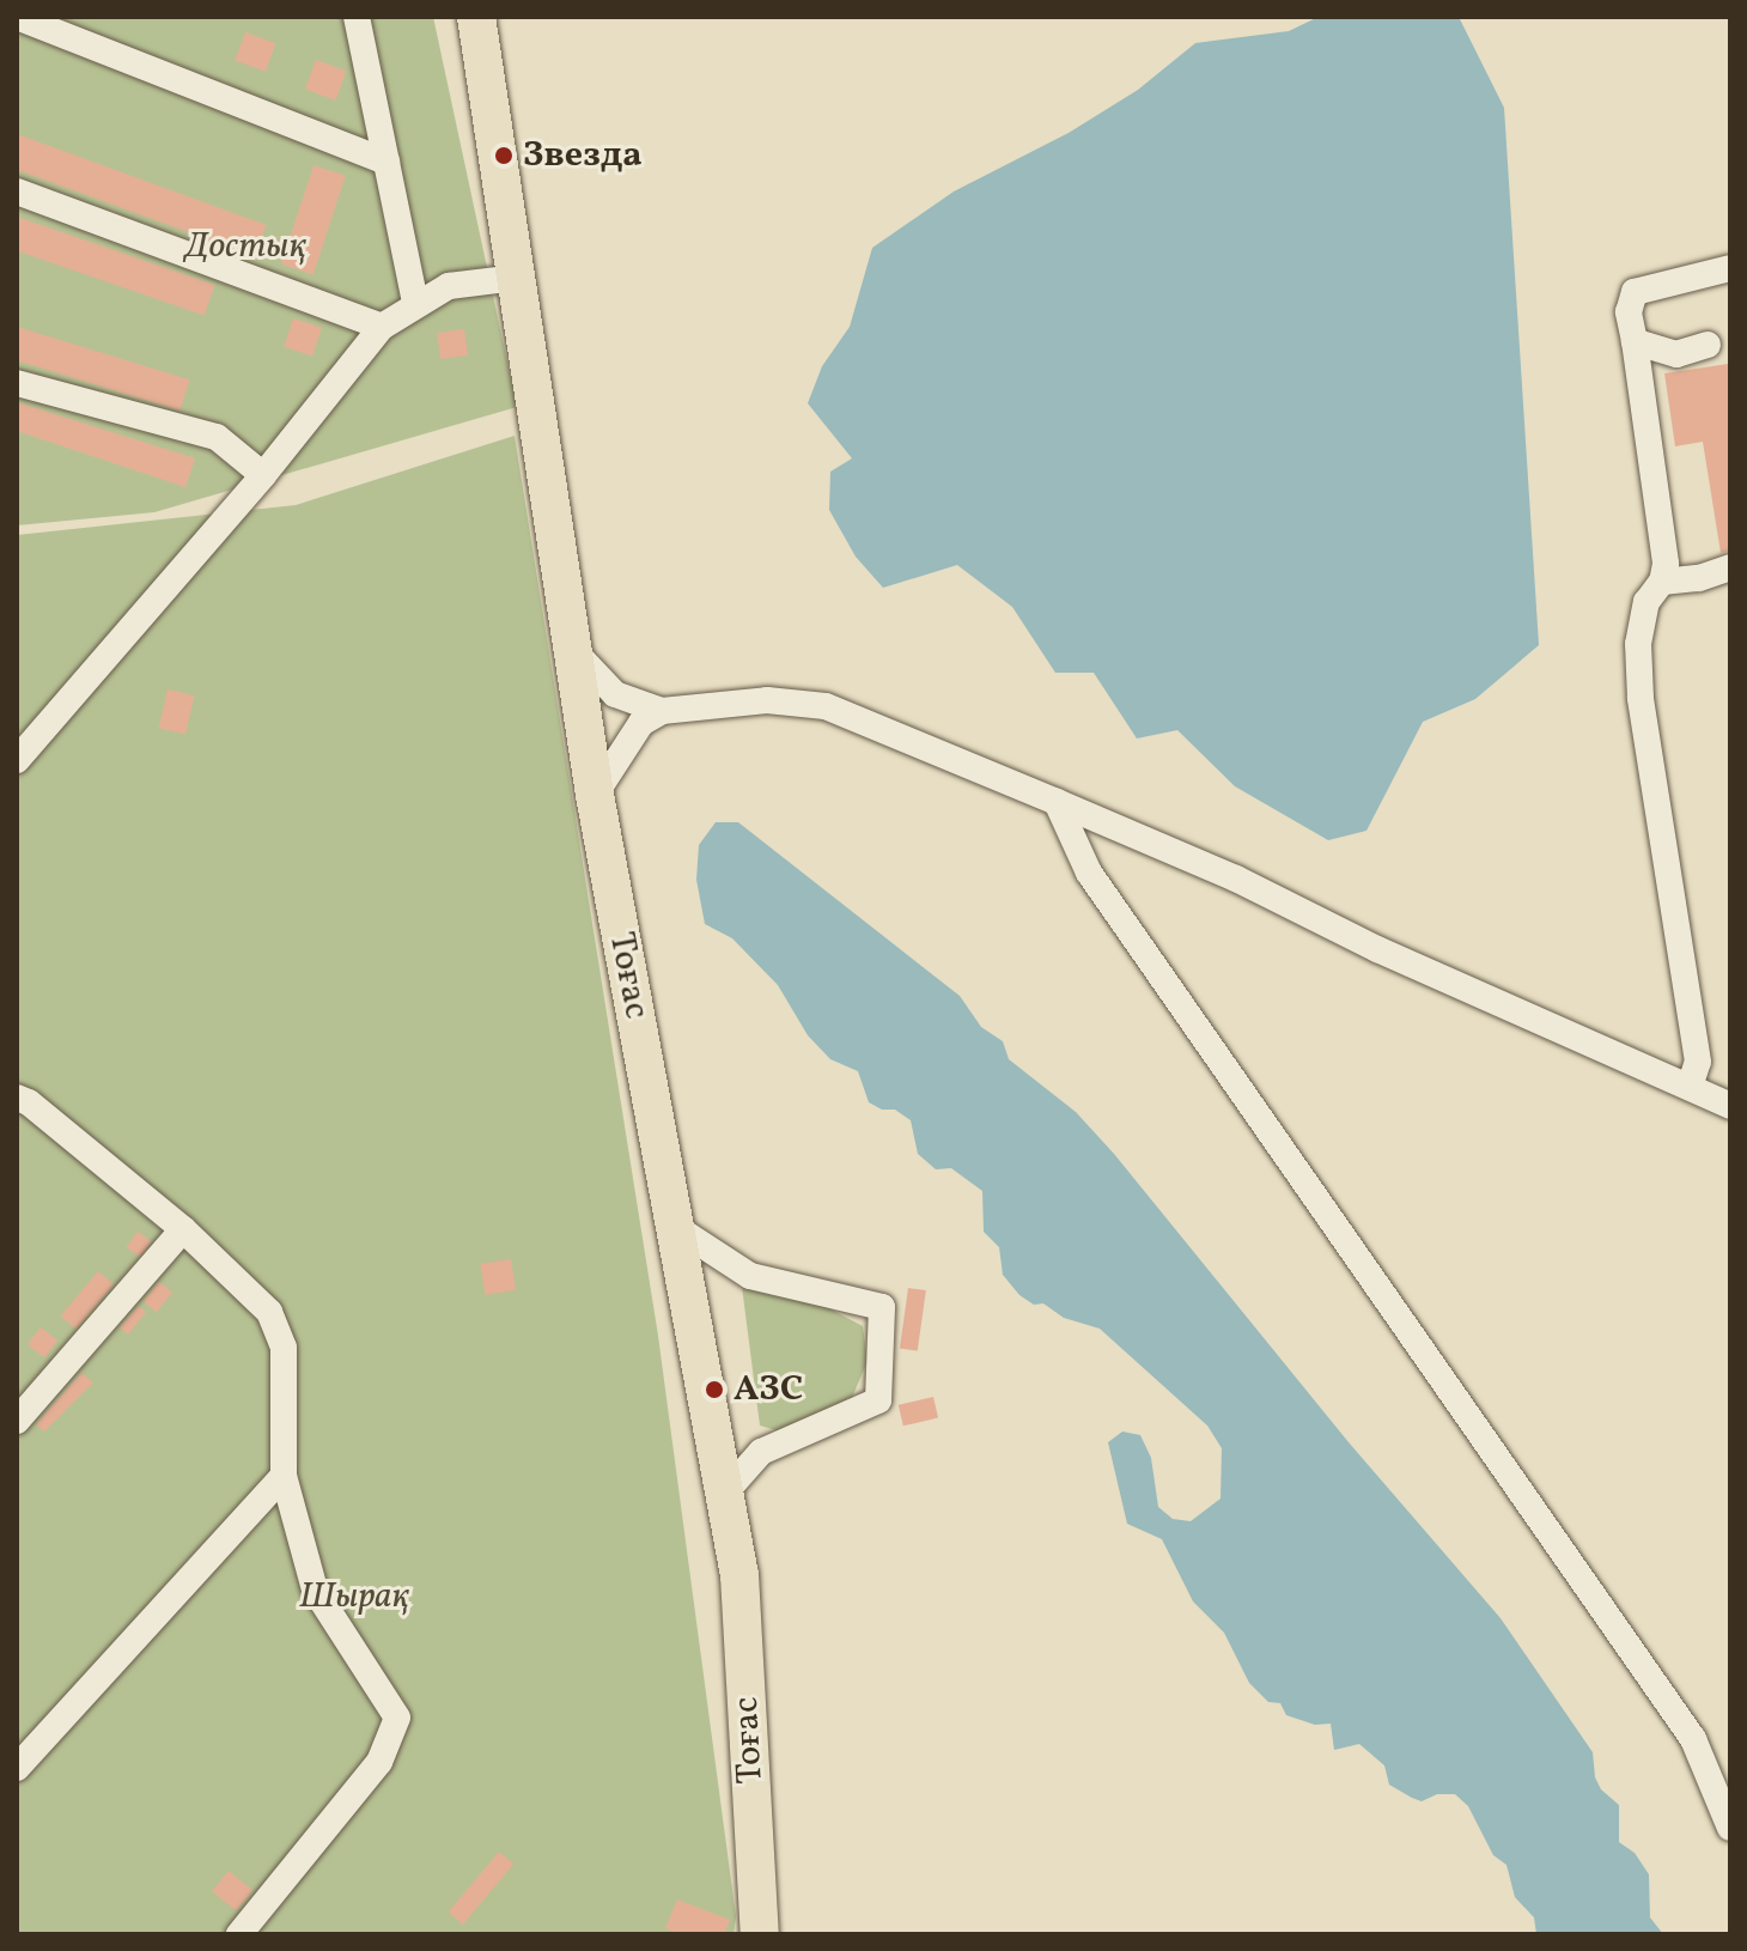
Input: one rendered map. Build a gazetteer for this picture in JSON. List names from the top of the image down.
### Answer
{
  "streets": {
    "highway": ["Тоғас"]
  },
  "parks": ["Достық", "Шырақ"],
  "places": ["Звезда", "АЗС"]
}
